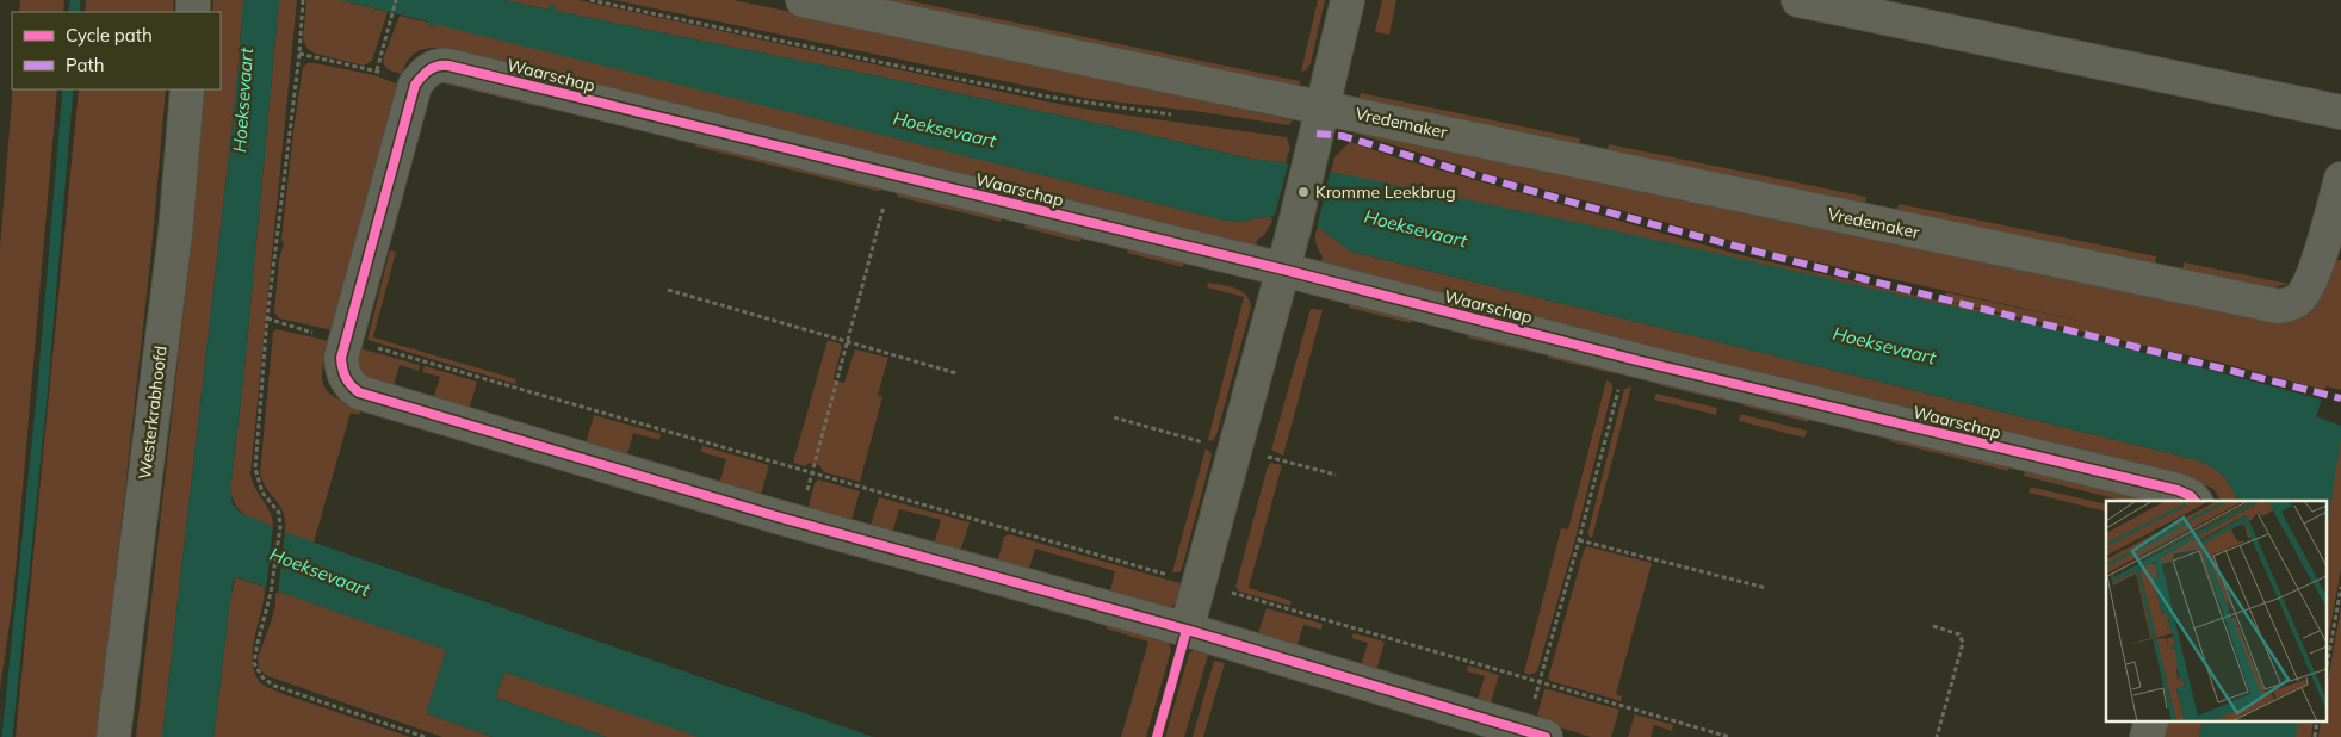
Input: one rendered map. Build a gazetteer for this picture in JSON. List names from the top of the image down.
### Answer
{
  "streets": {
    "street": ["Waarschap", "Vredemaker", "Westerkrabhoofd"]
  },
  "water": ["Hoeksevaart"],
  "places": ["Kromme Leekbrug"],
  "legend": ["Cycle path", "Path"]
}
